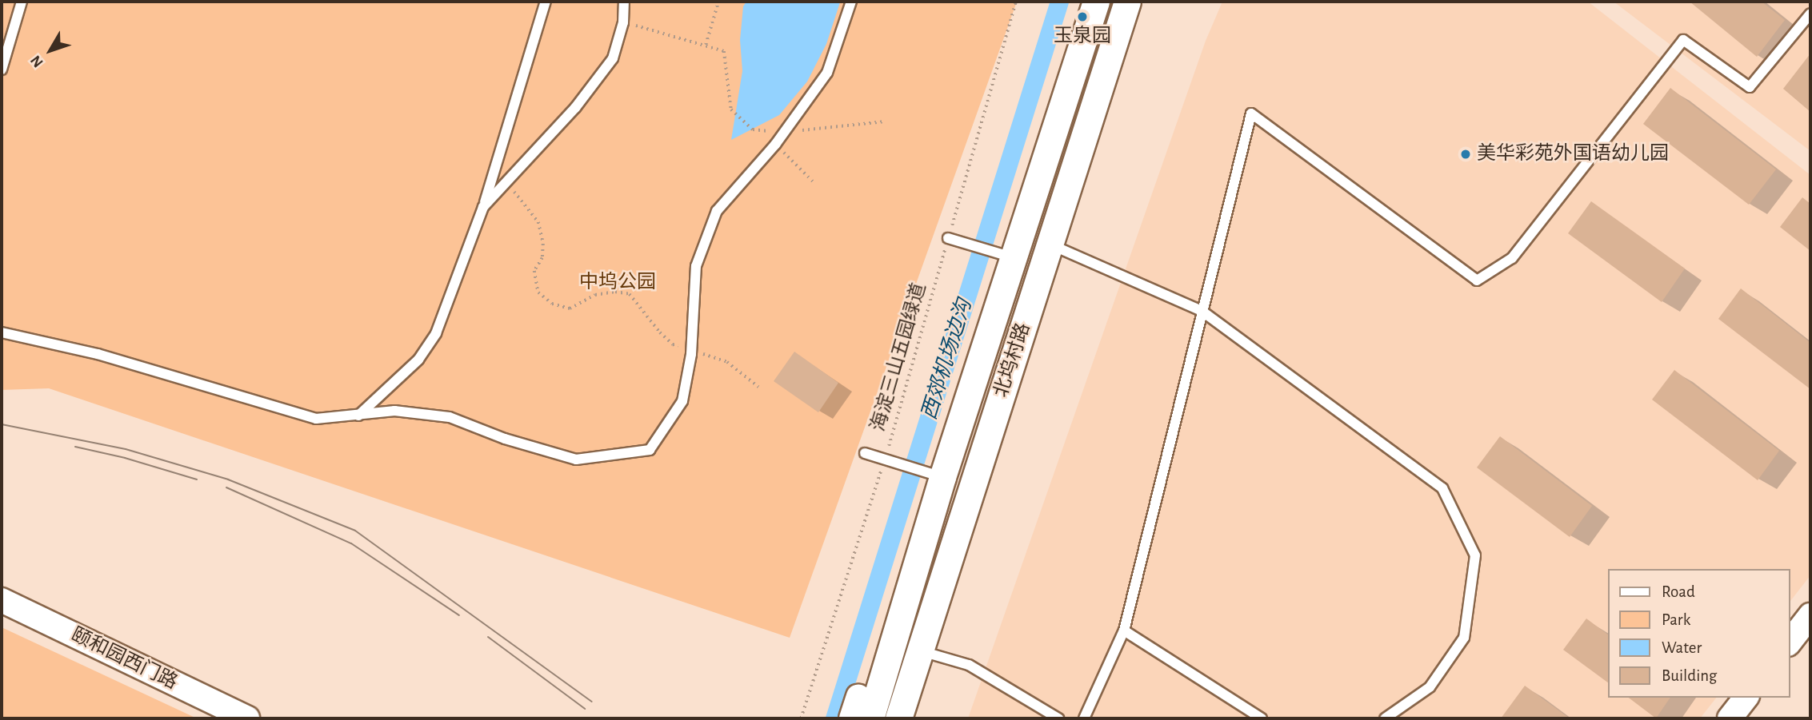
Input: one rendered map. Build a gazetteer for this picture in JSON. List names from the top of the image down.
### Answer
{
  "streets": {
    "main road": ["北坞村路"],
    "street": ["颐和园西门路"],
    "path": ["海淀三山五园绿道"]
  },
  "water": ["西郊机场边沟"],
  "parks": ["中坞公园"],
  "places": ["玉泉园", "美华彩苑外国语幼儿园"],
  "legend": [
    "Road",
    "Park",
    "Water",
    "Building"
  ],
  "north": "bottom left"
}
